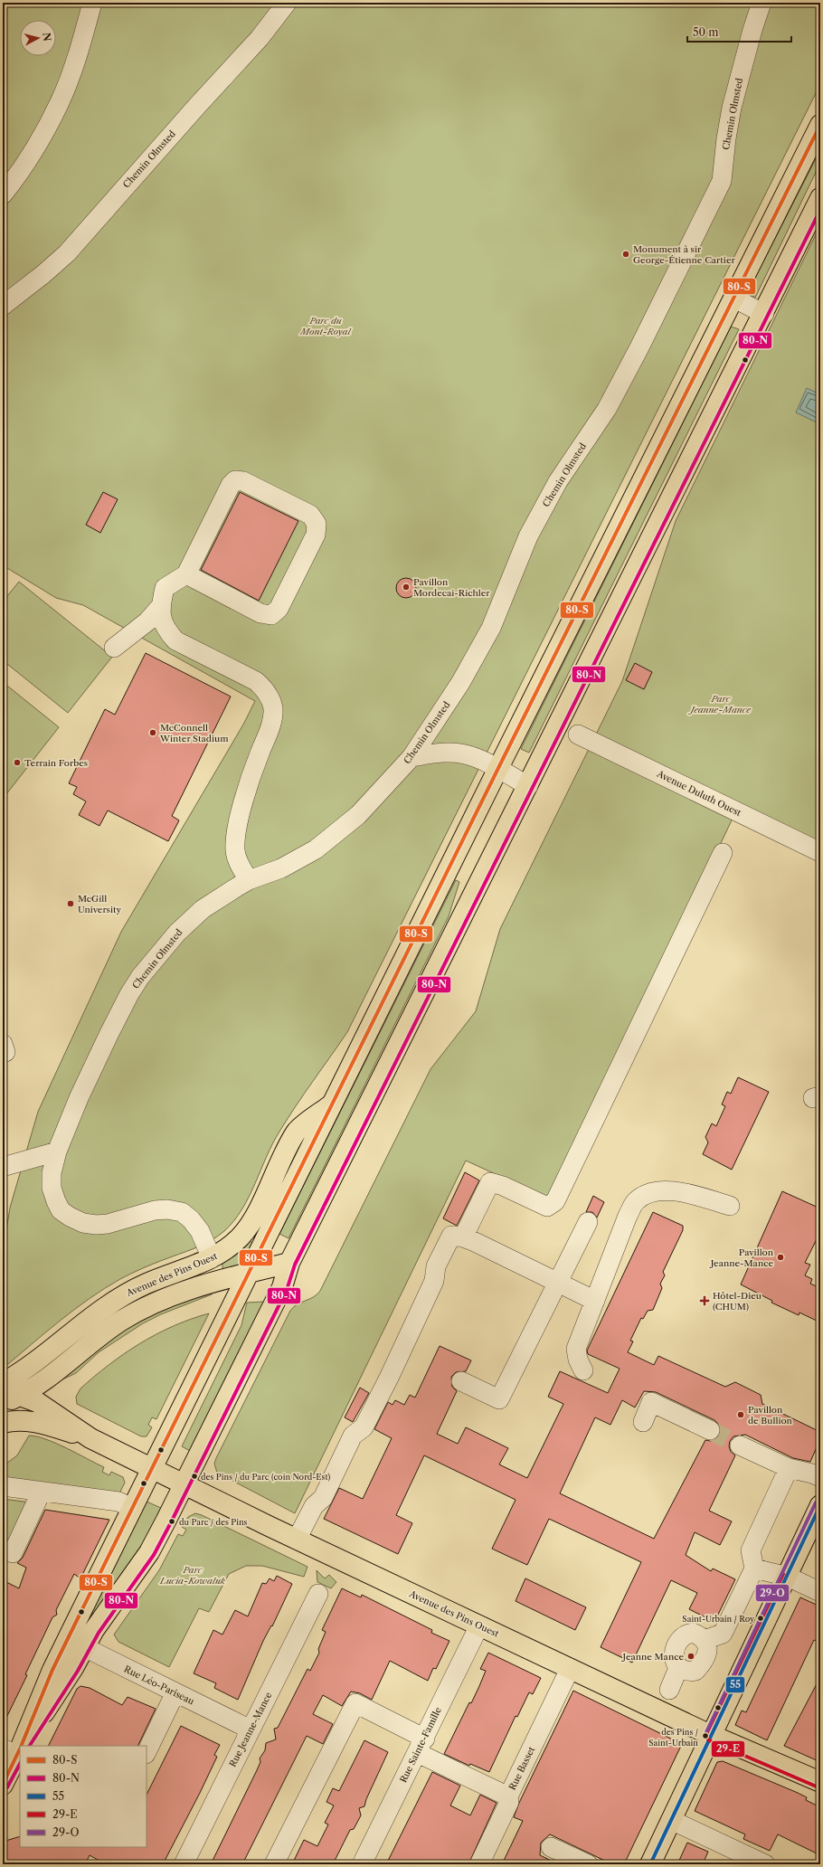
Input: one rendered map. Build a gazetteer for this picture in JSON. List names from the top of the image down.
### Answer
{
  "streets": {
    "main road": ["Avenue des Pins Ouest"],
    "street": [
      "Chemin Olmsted",
      "Avenue Duluth Ouest",
      "Rue Léo-Pariseau",
      "Rue Jeanne-Mance",
      "Rue Sainte-Famille",
      "Rue Basset"
    ]
  },
  "crossings": [
    ["Chemin Olmsted", "Avenue des Pins Ouest"],
    ["Avenue des Pins Ouest", "Rue Sainte-Famille"],
    ["Avenue des Pins Ouest", "Rue Basset"],
    ["Rue Léo-Pariseau", "Rue Jeanne-Mance"],
    ["Rue Sainte-Famille", "Rue Basset"]
  ],
  "parks": ["Parc du Mont-Royal", "Parc Jeanne-Mance", "Parc Lucia-Kowaluk"],
  "places": {
    "other": [
      "Monument à sir George-Étienne Cartier",
      "Pavillon Mordecai-Richler",
      "McConnell Winter Stadium",
      "Terrain Forbes",
      "McGill University",
      "Pavillon Jeanne-Mance",
      "Pavillon de Bullion",
      "des Pins / du Parc (coin Nord-Est)",
      "du Parc / des Pins",
      "Saint-Urbain / Roy",
      "Jeanne Mance",
      "des Pins / Saint-Urbain"
    ],
    "health": ["Hôtel-Dieu (CHUM)"]
  },
  "lines": [
    "transit line 80-S",
    "transit line 80-N",
    "transit line 29-O",
    "transit line 55",
    "transit line 29-E"
  ],
  "legend": [
    "80-S",
    "80-N",
    "55",
    "29-E",
    "29-O"
  ],
  "scale_bar": "50 m",
  "north": "right"
}
